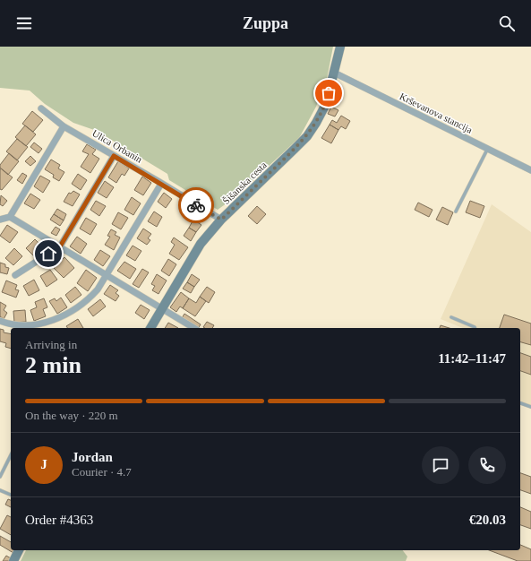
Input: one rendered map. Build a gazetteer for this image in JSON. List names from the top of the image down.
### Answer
{
  "streets": {
    "main road": ["Šišanska cesta"],
    "street": ["Krševanova stancija", "Ulica Orbanin"]
  },
  "crossings": [
    ["Krševanova stancija", "Šišanska cesta"],
    ["Ulica Orbanin", "Šišanska cesta"]
  ],
  "page": {
    "header": "Zuppa",
    "heading": ["2 min", "Arriving in", "11:42–11:47"],
    "panel": [
      "Jordan",
      "Courier · 4.7",
      "Order #4363",
      "€20.03"
    ],
    "bar": "On the way · 220 m",
    "round": "J"
  }
}
